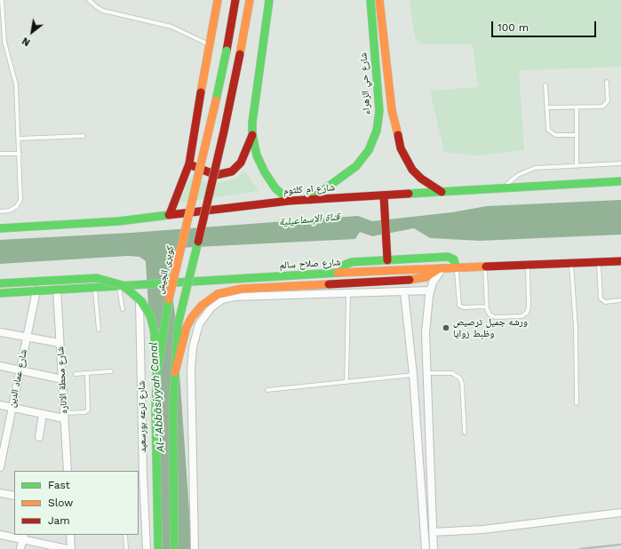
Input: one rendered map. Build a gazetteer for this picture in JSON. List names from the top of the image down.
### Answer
{
  "streets": {
    "main road": [
      "شارع حي الزهراء",
      "شارع ام كلثوم",
      "شارع صلاح سالم",
      "كوبرى الجيش"
    ],
    "street": ["شارع عماد الدين", "شارع محطة الاناره", "شارع ترعه بورسعيد"]
  },
  "crossings": [
    ["شارع حي الزهراء", "شارع ام كلثوم"],
    ["شارع صلاح سالم", "شارع عماد الدين"],
    ["شارع صلاح سالم", "شارع محطة الاناره"],
    ["شارع صلاح سالم", "شارع ترعه بورسعيد"]
  ],
  "water": ["قناة الإسماعيلية", "Al-ʿAbbāsiyyah Canal"],
  "places": ["ورشه جميل ترصيص وظبط زوايا"],
  "legend": ["Fast", "Slow", "Jam"],
  "scale_bar": "100 m",
  "north": "bottom left"
}
